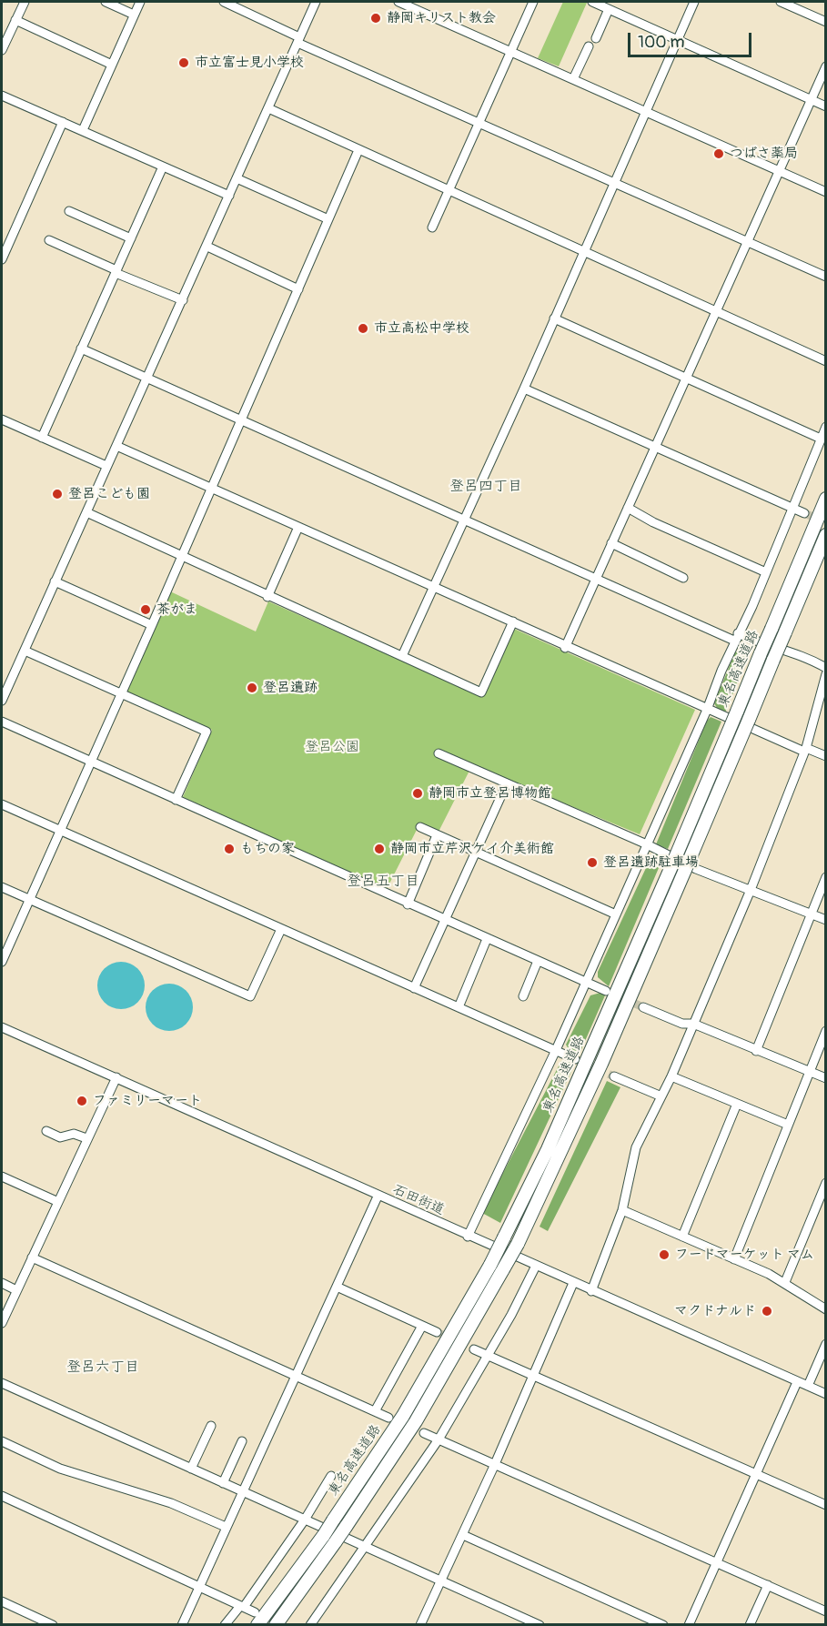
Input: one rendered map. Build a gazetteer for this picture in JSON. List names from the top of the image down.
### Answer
{
  "streets": {
    "highway": ["東名高速道路"],
    "street": ["石田街道"]
  },
  "districts": ["登呂四丁目", "登呂五丁目", "登呂六丁目"],
  "parks": ["登呂公園"],
  "places": [
    "静岡キリスト教会",
    "市立富士見小学校",
    "つばさ薬局",
    "市立高松中学校",
    "登呂こども園",
    "茶がま",
    "登呂遺跡",
    "静岡市立登呂博物館",
    "もちの家",
    "静岡市立芹沢ケイ介美術館",
    "登呂遺跡駐車場",
    "ファミリーマート",
    "フードマーケット マム",
    "マクドナルド"
  ],
  "scale_bar": "100 m"
}
